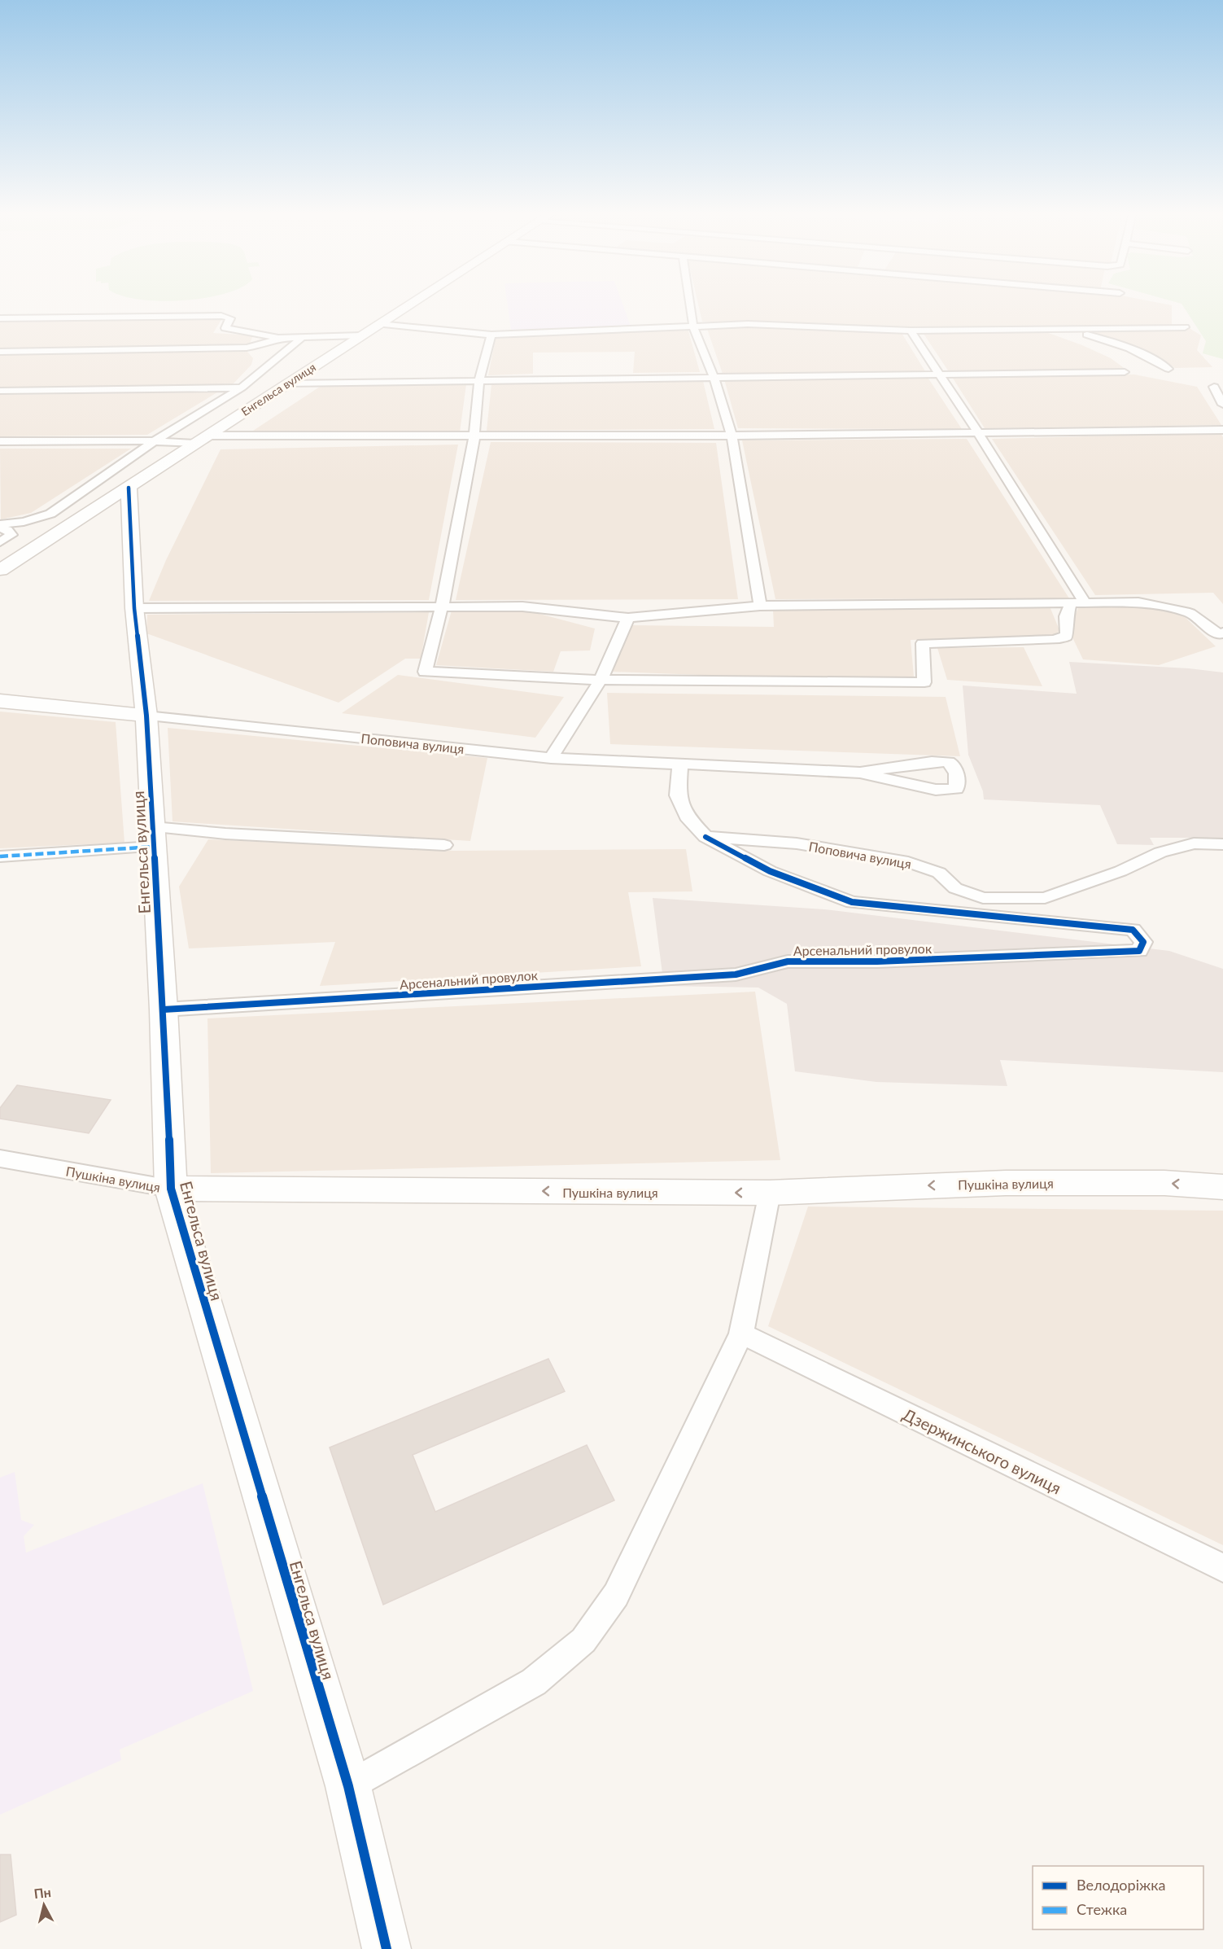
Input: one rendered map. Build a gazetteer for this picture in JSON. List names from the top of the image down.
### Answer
{
  "streets": {
    "street": [
      "Енгельса вулиця",
      "Поповича вулиця",
      "Арсенальний провулок",
      "Пушкіна вулиця",
      "Дзержинського вулиця"
    ]
  },
  "crossings": [
    ["Енгельса вулиця", "Поповича вулиця"],
    ["Енгельса вулиця", "Арсенальний провулок"],
    ["Енгельса вулиця", "Пушкіна вулиця"],
    ["Поповича вулиця", "Арсенальний провулок"]
  ],
  "one_way": ["Пушкіна вулиця"],
  "legend": ["Велодоріжка", "Стежка"],
  "north": "top"
}
